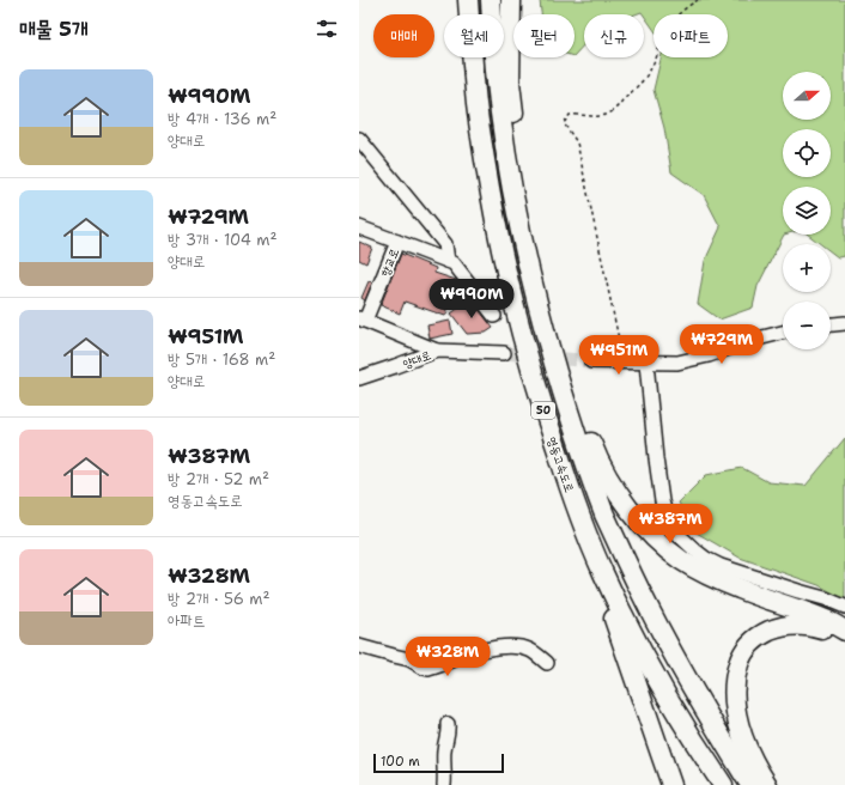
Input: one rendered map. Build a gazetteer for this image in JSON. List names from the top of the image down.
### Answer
{
  "streets": {
    "highway": ["50", "영동고속도로"],
    "street": ["향교로", "양대로"]
  },
  "scale_bar": "100 m",
  "north": "right",
  "page": {
    "heading": "매물 5개",
    "chip": [
      "매매",
      "월세",
      "필터",
      "신규",
      "아파트"
    ],
    "list": [
      {
        "name": "₩990M",
        "note": "방 4개 · 136 m² · 양대로"
      },
      {
        "name": "₩729M",
        "note": "방 3개 · 104 m² · 양대로"
      },
      {
        "name": "₩951M",
        "note": "방 5개 · 168 m² · 양대로"
      },
      {
        "name": "₩387M",
        "note": "방 2개 · 52 m² · 영동고속도로"
      },
      {
        "name": "₩328M",
        "note": "방 2개 · 56 m² · 아파트"
      }
    ],
    "map_buttons": ["+", "−"],
    "price": [
      "₩990M",
      "₩729M",
      "₩951M",
      "₩387M",
      "₩328M"
    ],
    "scale": "100 m"
  }
}
